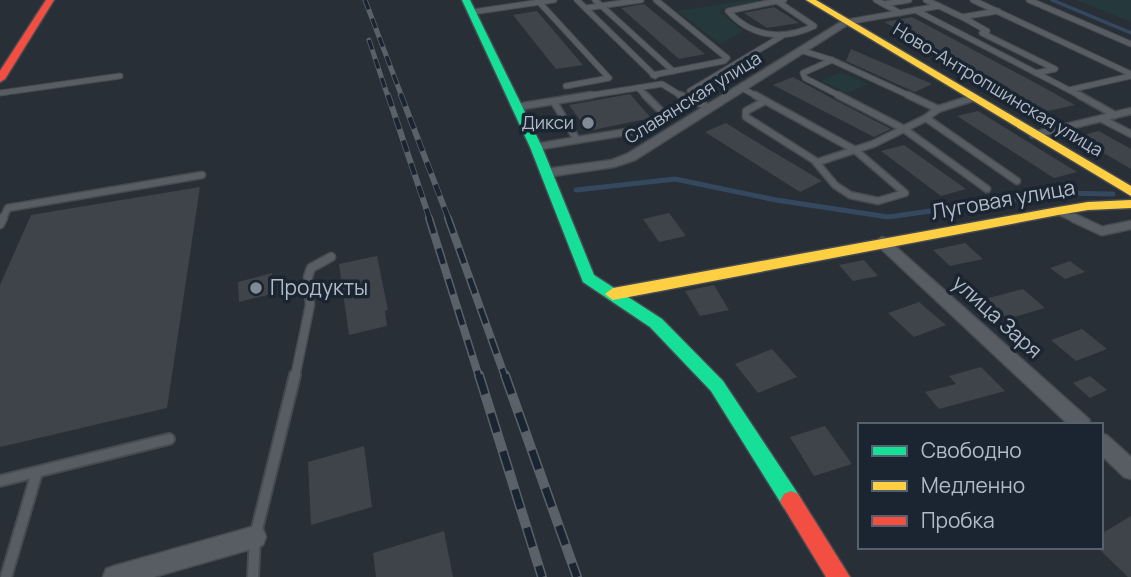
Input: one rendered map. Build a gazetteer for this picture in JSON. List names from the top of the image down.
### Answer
{
  "streets": {
    "street": [
      "Ново-Антропшинская улица",
      "Славянская улица",
      "Луговая улица",
      "улица Заря"
    ]
  },
  "crossings": [
    ["Ново-Антропшинская улица", "Славянская улица"],
    ["Луговая улица", "улица Заря"]
  ],
  "places": ["Дикси", "Продукты"],
  "legend": ["Свободно", "Медленно", "Пробка"]
}
